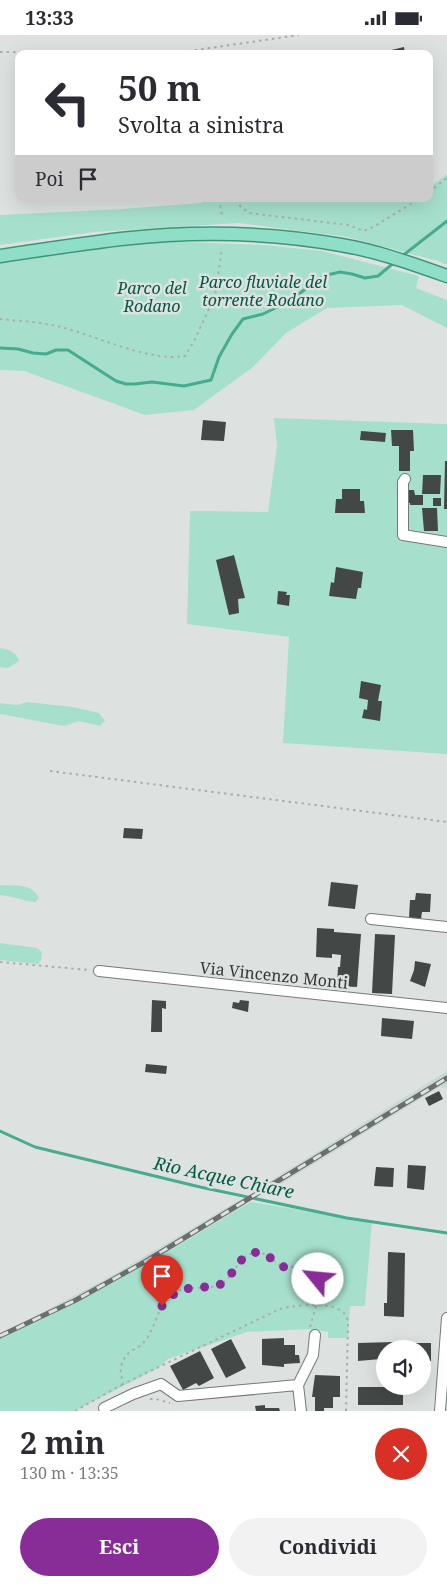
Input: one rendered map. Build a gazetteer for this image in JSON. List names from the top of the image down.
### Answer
{
  "streets": {
    "street": ["Via Vincenzo Monti"]
  },
  "water": ["Rio Acque Chiare"],
  "parks": ["Parco fluviale del torrente Rodano", "Parco del Rodano"],
  "page": {
    "status": "13:33",
    "turn": ["50 m", "Svolta a sinistra"],
    "then": "Poi",
    "heading": ["2 min", "130 m · 13:35"],
    "buttons": ["Esci", "Condividi"]
  }
}
